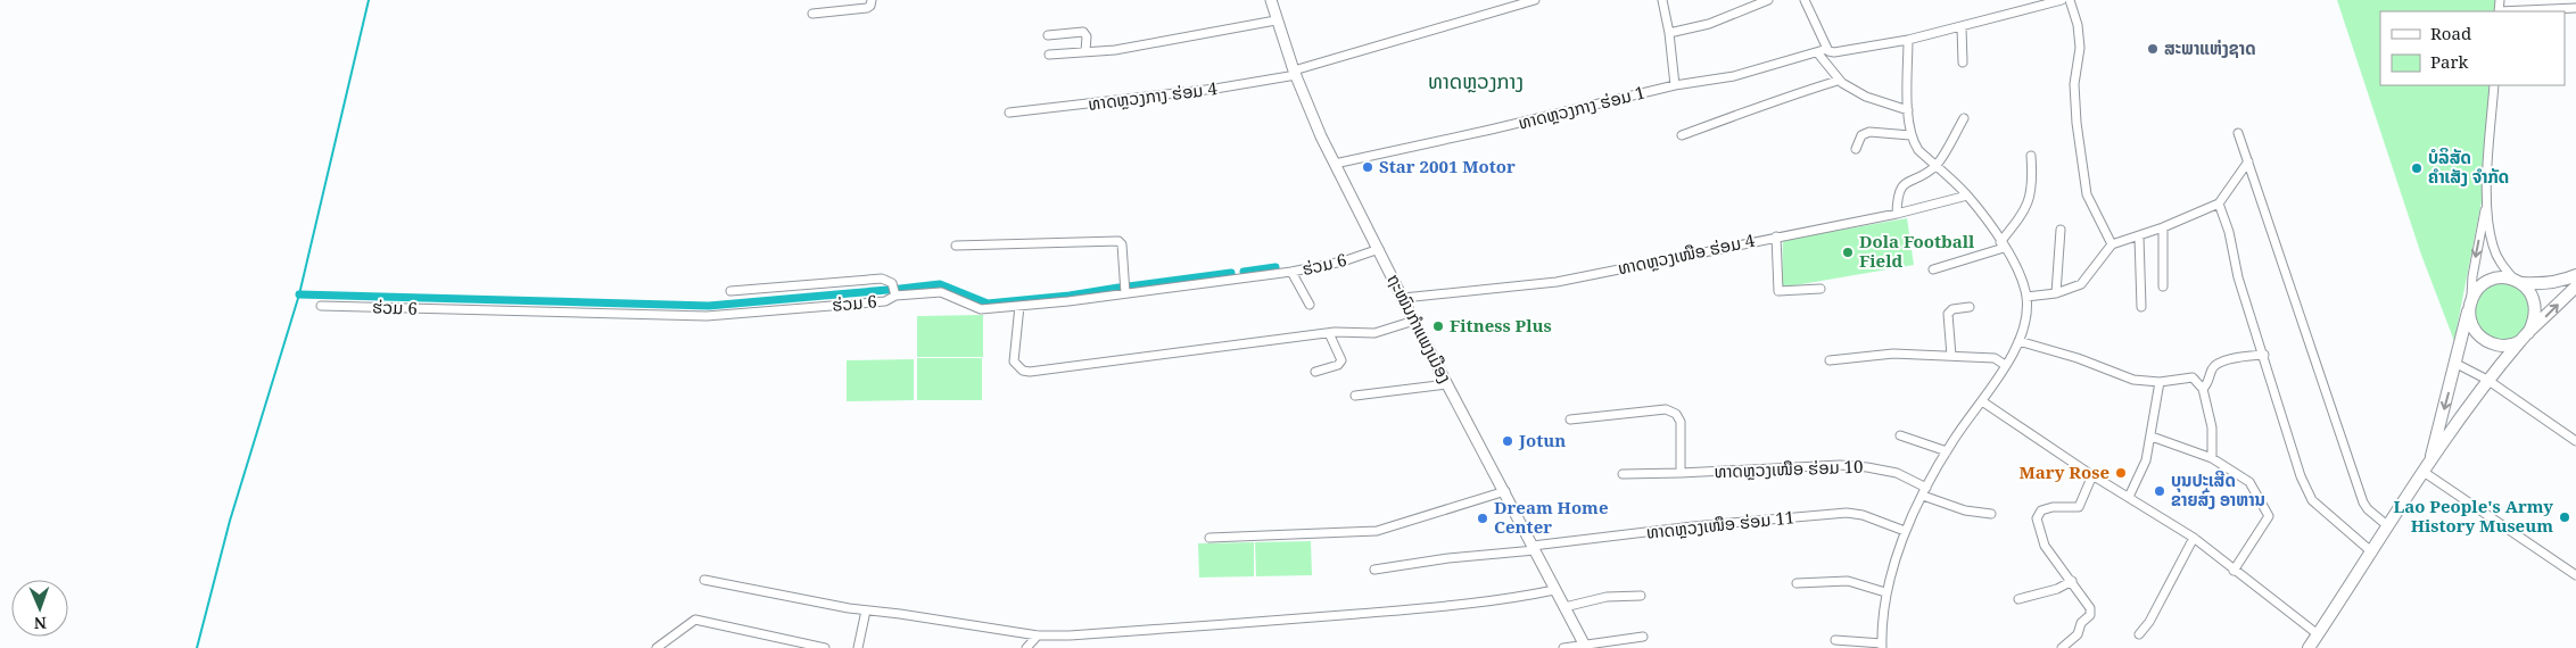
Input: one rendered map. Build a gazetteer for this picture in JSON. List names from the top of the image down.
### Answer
{
  "streets": {
    "main road": ["ຖະໜົນກຳແພງເມືອງ"],
    "street": [
      "ທາດຫຼວງກາງ ຮ່ອມ 4",
      "ທາດຫຼວງກາງ ຮ່ອມ 1",
      "ທາດຫຼວງເໜືອ ຮ່ອມ 4",
      "ຮ່ວມ 6",
      "ທາດຫຼວງເໜືອ ຮ່ອມ 10",
      "ທາດຫຼວງເໜືອ ຮ່ອມ 11"
    ]
  },
  "crossings": [
    ["ທາດຫຼວງກາງ ຮ່ອມ 4", "ຖະໜົນກຳແພງເມືອງ"],
    ["ທາດຫຼວງກາງ ຮ່ອມ 1", "ຖະໜົນກຳແພງເມືອງ"],
    ["ທາດຫຼວງເໜືອ ຮ່ອມ 4", "ຖະໜົນກຳແພງເມືອງ"],
    ["ຮ່ວມ 6", "ຖະໜົນກຳແພງເມືອງ"],
    ["ຖະໜົນກຳແພງເມືອງ", "ທາດຫຼວງເໜືອ ຮ່ອມ 11"]
  ],
  "districts": ["ທາດຫຼວງກາງ"],
  "places": [
    "ສະພາແຫ່ງຊາດ",
    "Star 2001 Motor",
    "ບໍລິສັດ ຄຳເສັງ ຈຳກັດ",
    "Dola Football Field",
    "Fitness Plus",
    "Jotun",
    "Mary Rose",
    "ບຸນປະເສີດ ຂາຍສົ່ງ ອາຫານ",
    "Lao People's Army History Museum",
    "Dream Home Center"
  ],
  "legend": ["Road", "Park"],
  "north": "bottom"
}
